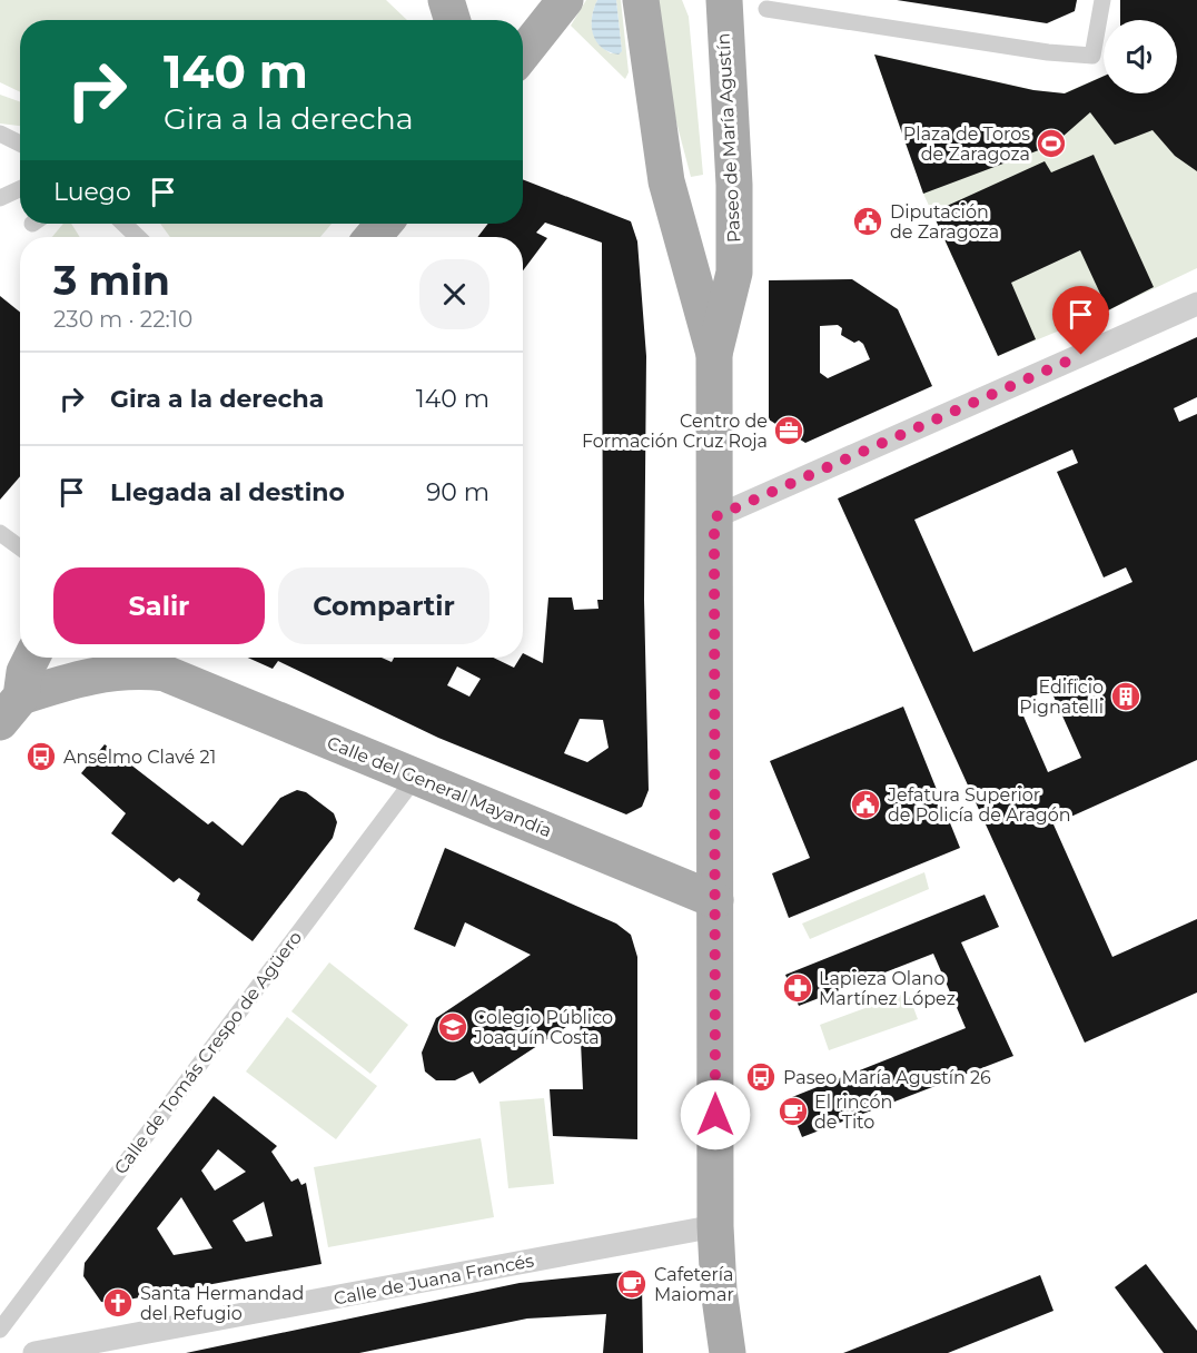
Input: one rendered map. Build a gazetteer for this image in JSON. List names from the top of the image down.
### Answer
{
  "streets": {
    "main road": ["Paseo de María Agustín", "Calle del General Mayandía"],
    "street": ["Calle de Tomás Crespo de Agüero", "Calle de Juana Francés"]
  },
  "crossings": [
    ["Paseo de María Agustín", "Calle del General Mayandía"],
    ["Paseo de María Agustín", "Calle de Juana Francés"],
    ["Calle del General Mayandía", "Calle de Tomás Crespo de Agüero"]
  ],
  "places": {
    "sports": ["Plaza de Toros de Zaragoza"],
    "public building": ["Diputación de Zaragoza", "Jefatura Superior de Policía de Aragón"],
    "office": ["Centro de Formación Cruz Roja"],
    "building": ["Edificio Pignatelli"],
    "bus stop": ["Anselmo Clavé 21", "Paseo María Agustín 26"],
    "pharmacy": ["Lapieza Olano Martínez López"],
    "school or university": ["Colegio Público Joaquín Costa"],
    "cafe": ["El rincón de Tito", "Cafetería Maiomar"],
    "church": ["Santa Hermandad del Refugio"]
  },
  "page": {
    "turn": ["140 m", "Gira a la derecha"],
    "then": "Luego",
    "heading": ["3 min", "230 m · 22:10"],
    "list": [
      {
        "name": "Gira a la derecha",
        "value": "140 m"
      },
      {
        "name": "Llegada al destino",
        "value": "90 m"
      }
    ],
    "buttons": ["Salir", "Compartir"]
  }
}
